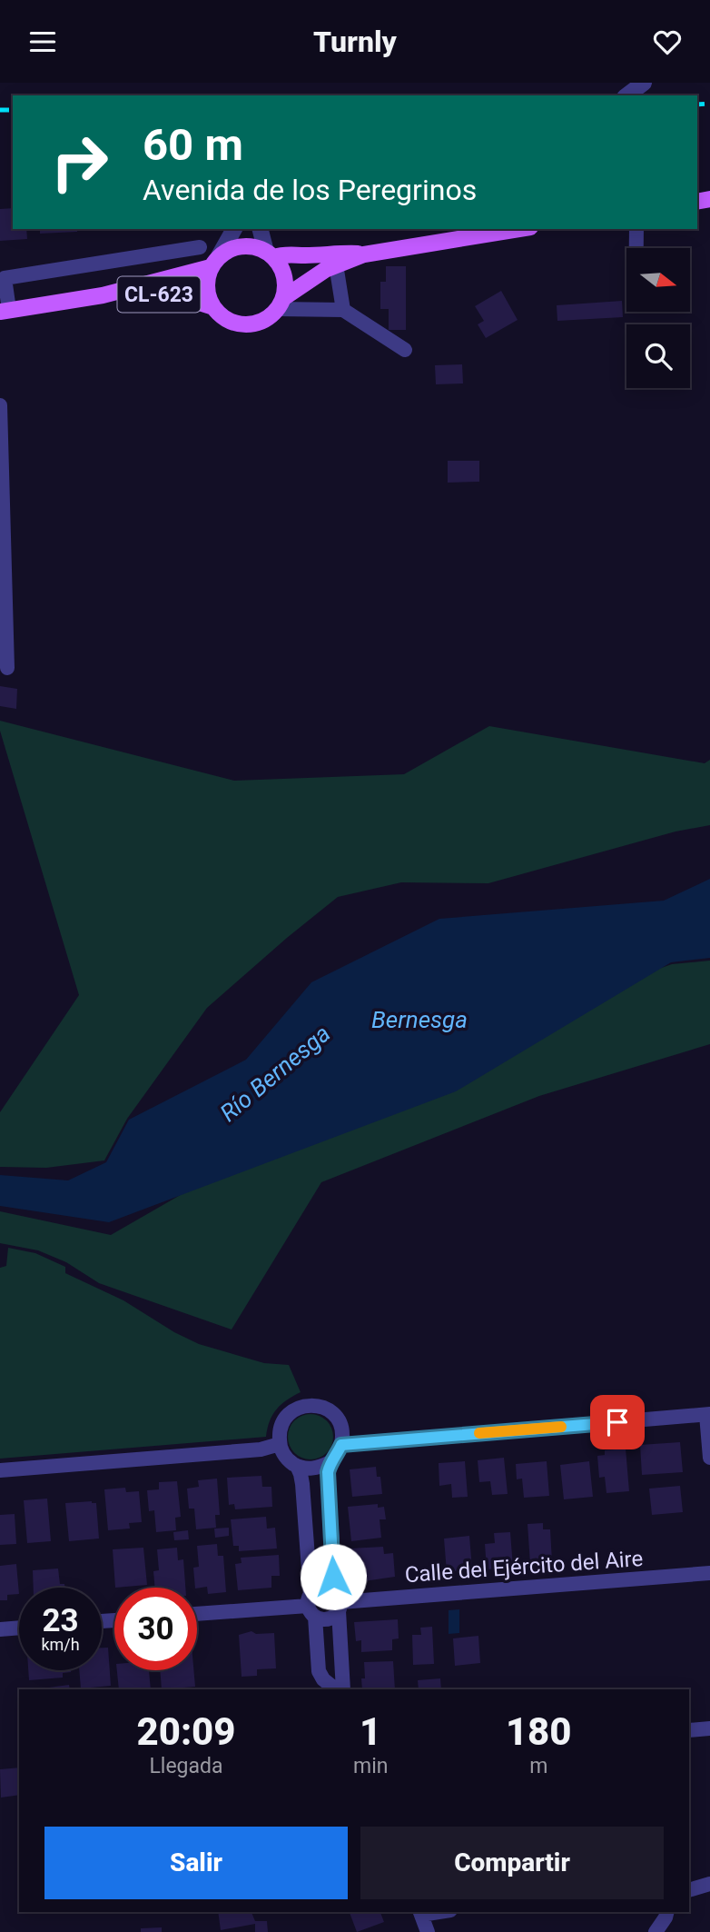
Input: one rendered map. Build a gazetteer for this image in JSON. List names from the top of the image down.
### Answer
{
  "streets": {
    "main road": ["CL-623"],
    "street": ["Calle del Ejército del Aire"]
  },
  "water": ["Bernesga", "Río Bernesga"],
  "north": "right",
  "page": {
    "header": "Turnly",
    "turn": ["60 m", "Avenida de los Peregrinos"],
    "speed": "23 km/h",
    "limit": "30",
    "eta": [
      "20:09",
      "Llegada",
      "1",
      "min",
      "180",
      "m"
    ],
    "buttons": ["Salir", "Compartir"]
  }
}
